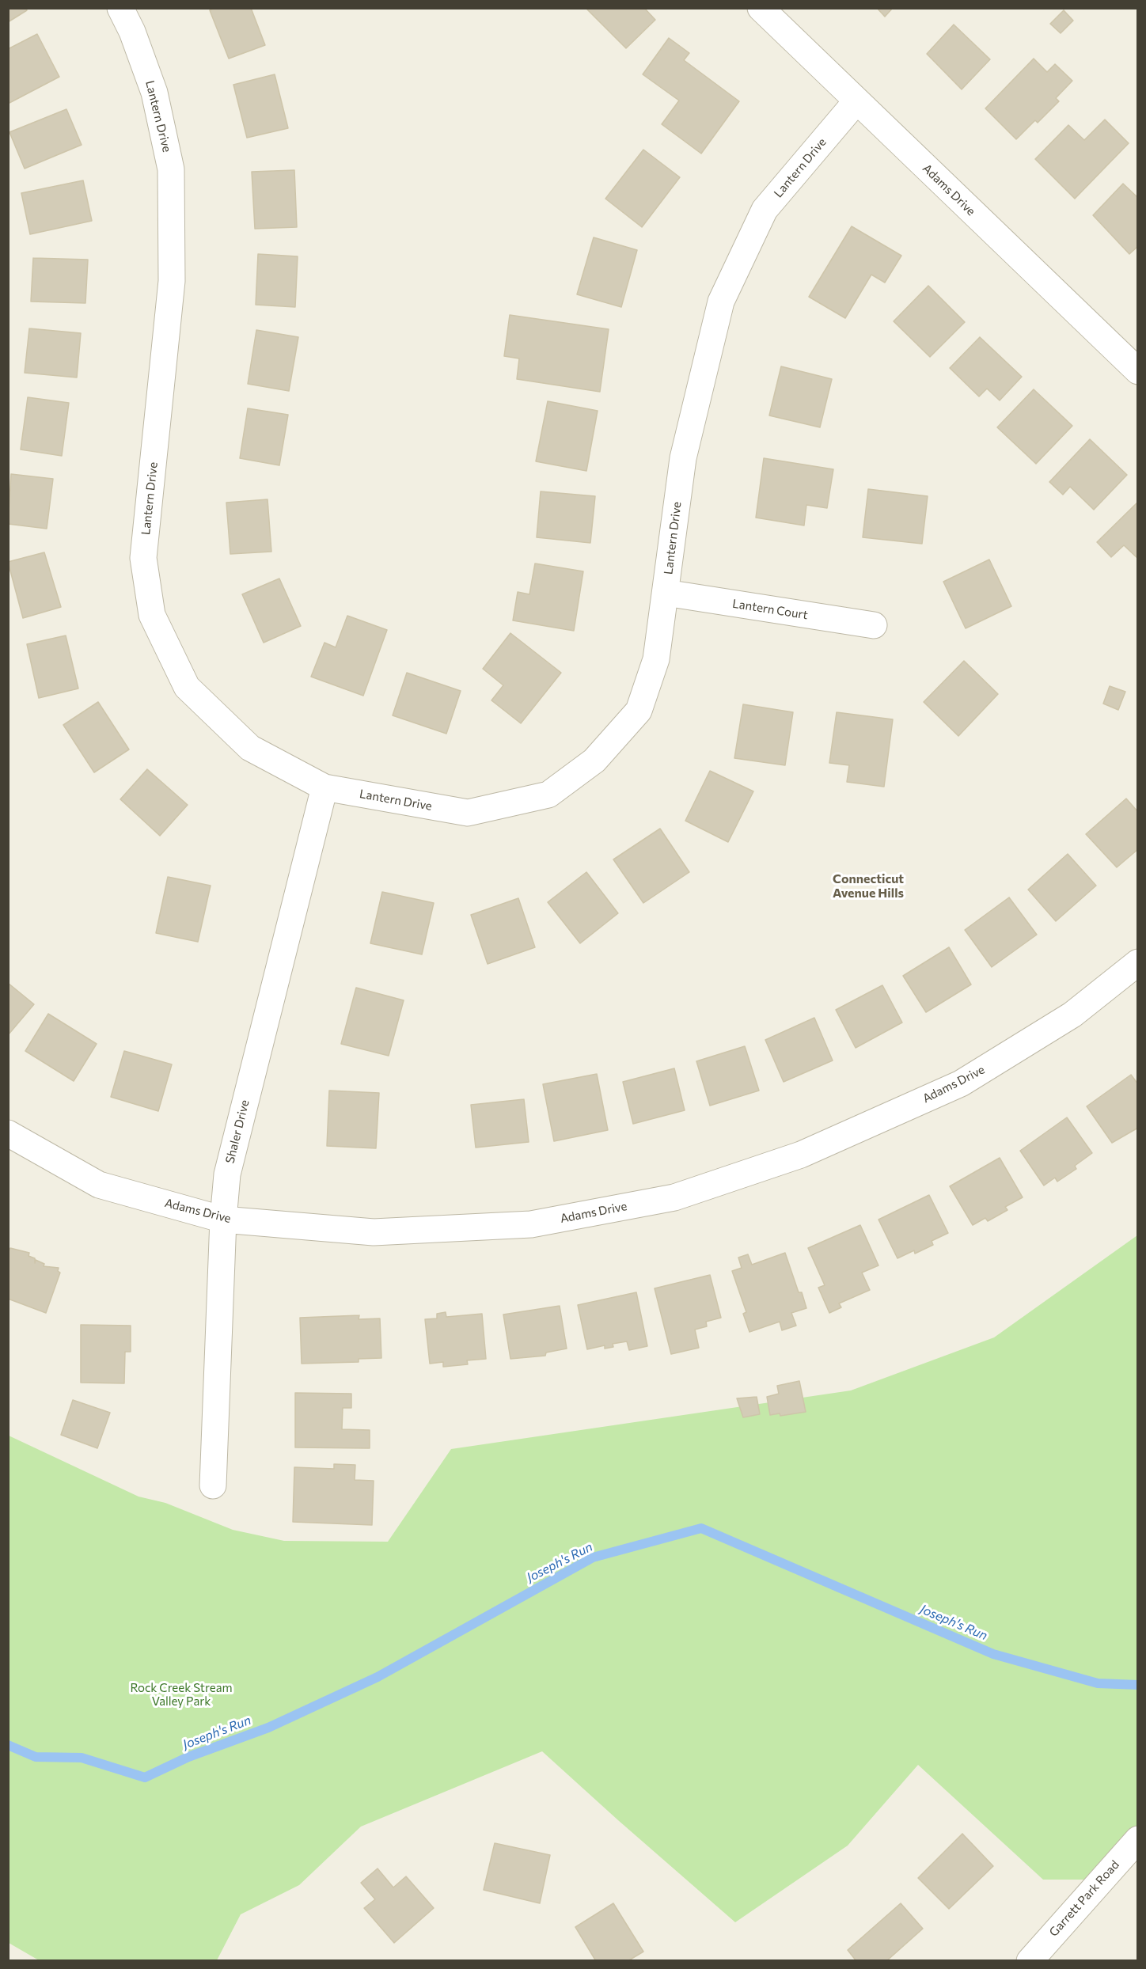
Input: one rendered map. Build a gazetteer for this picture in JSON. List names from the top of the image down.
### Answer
{
  "streets": {
    "street": [
      "Lantern Drive",
      "Adams Drive",
      "Lantern Court",
      "Shaler Drive",
      "Garrett Park Road"
    ]
  },
  "crossings": [
    ["Lantern Drive", "Adams Drive"],
    ["Lantern Drive", "Lantern Court"],
    ["Lantern Drive", "Shaler Drive"],
    ["Adams Drive", "Shaler Drive"]
  ],
  "districts": ["Connecticut Avenue Hills"],
  "water": ["Joseph's Run"],
  "parks": ["Rock Creek Stream Valley Park"]
}
